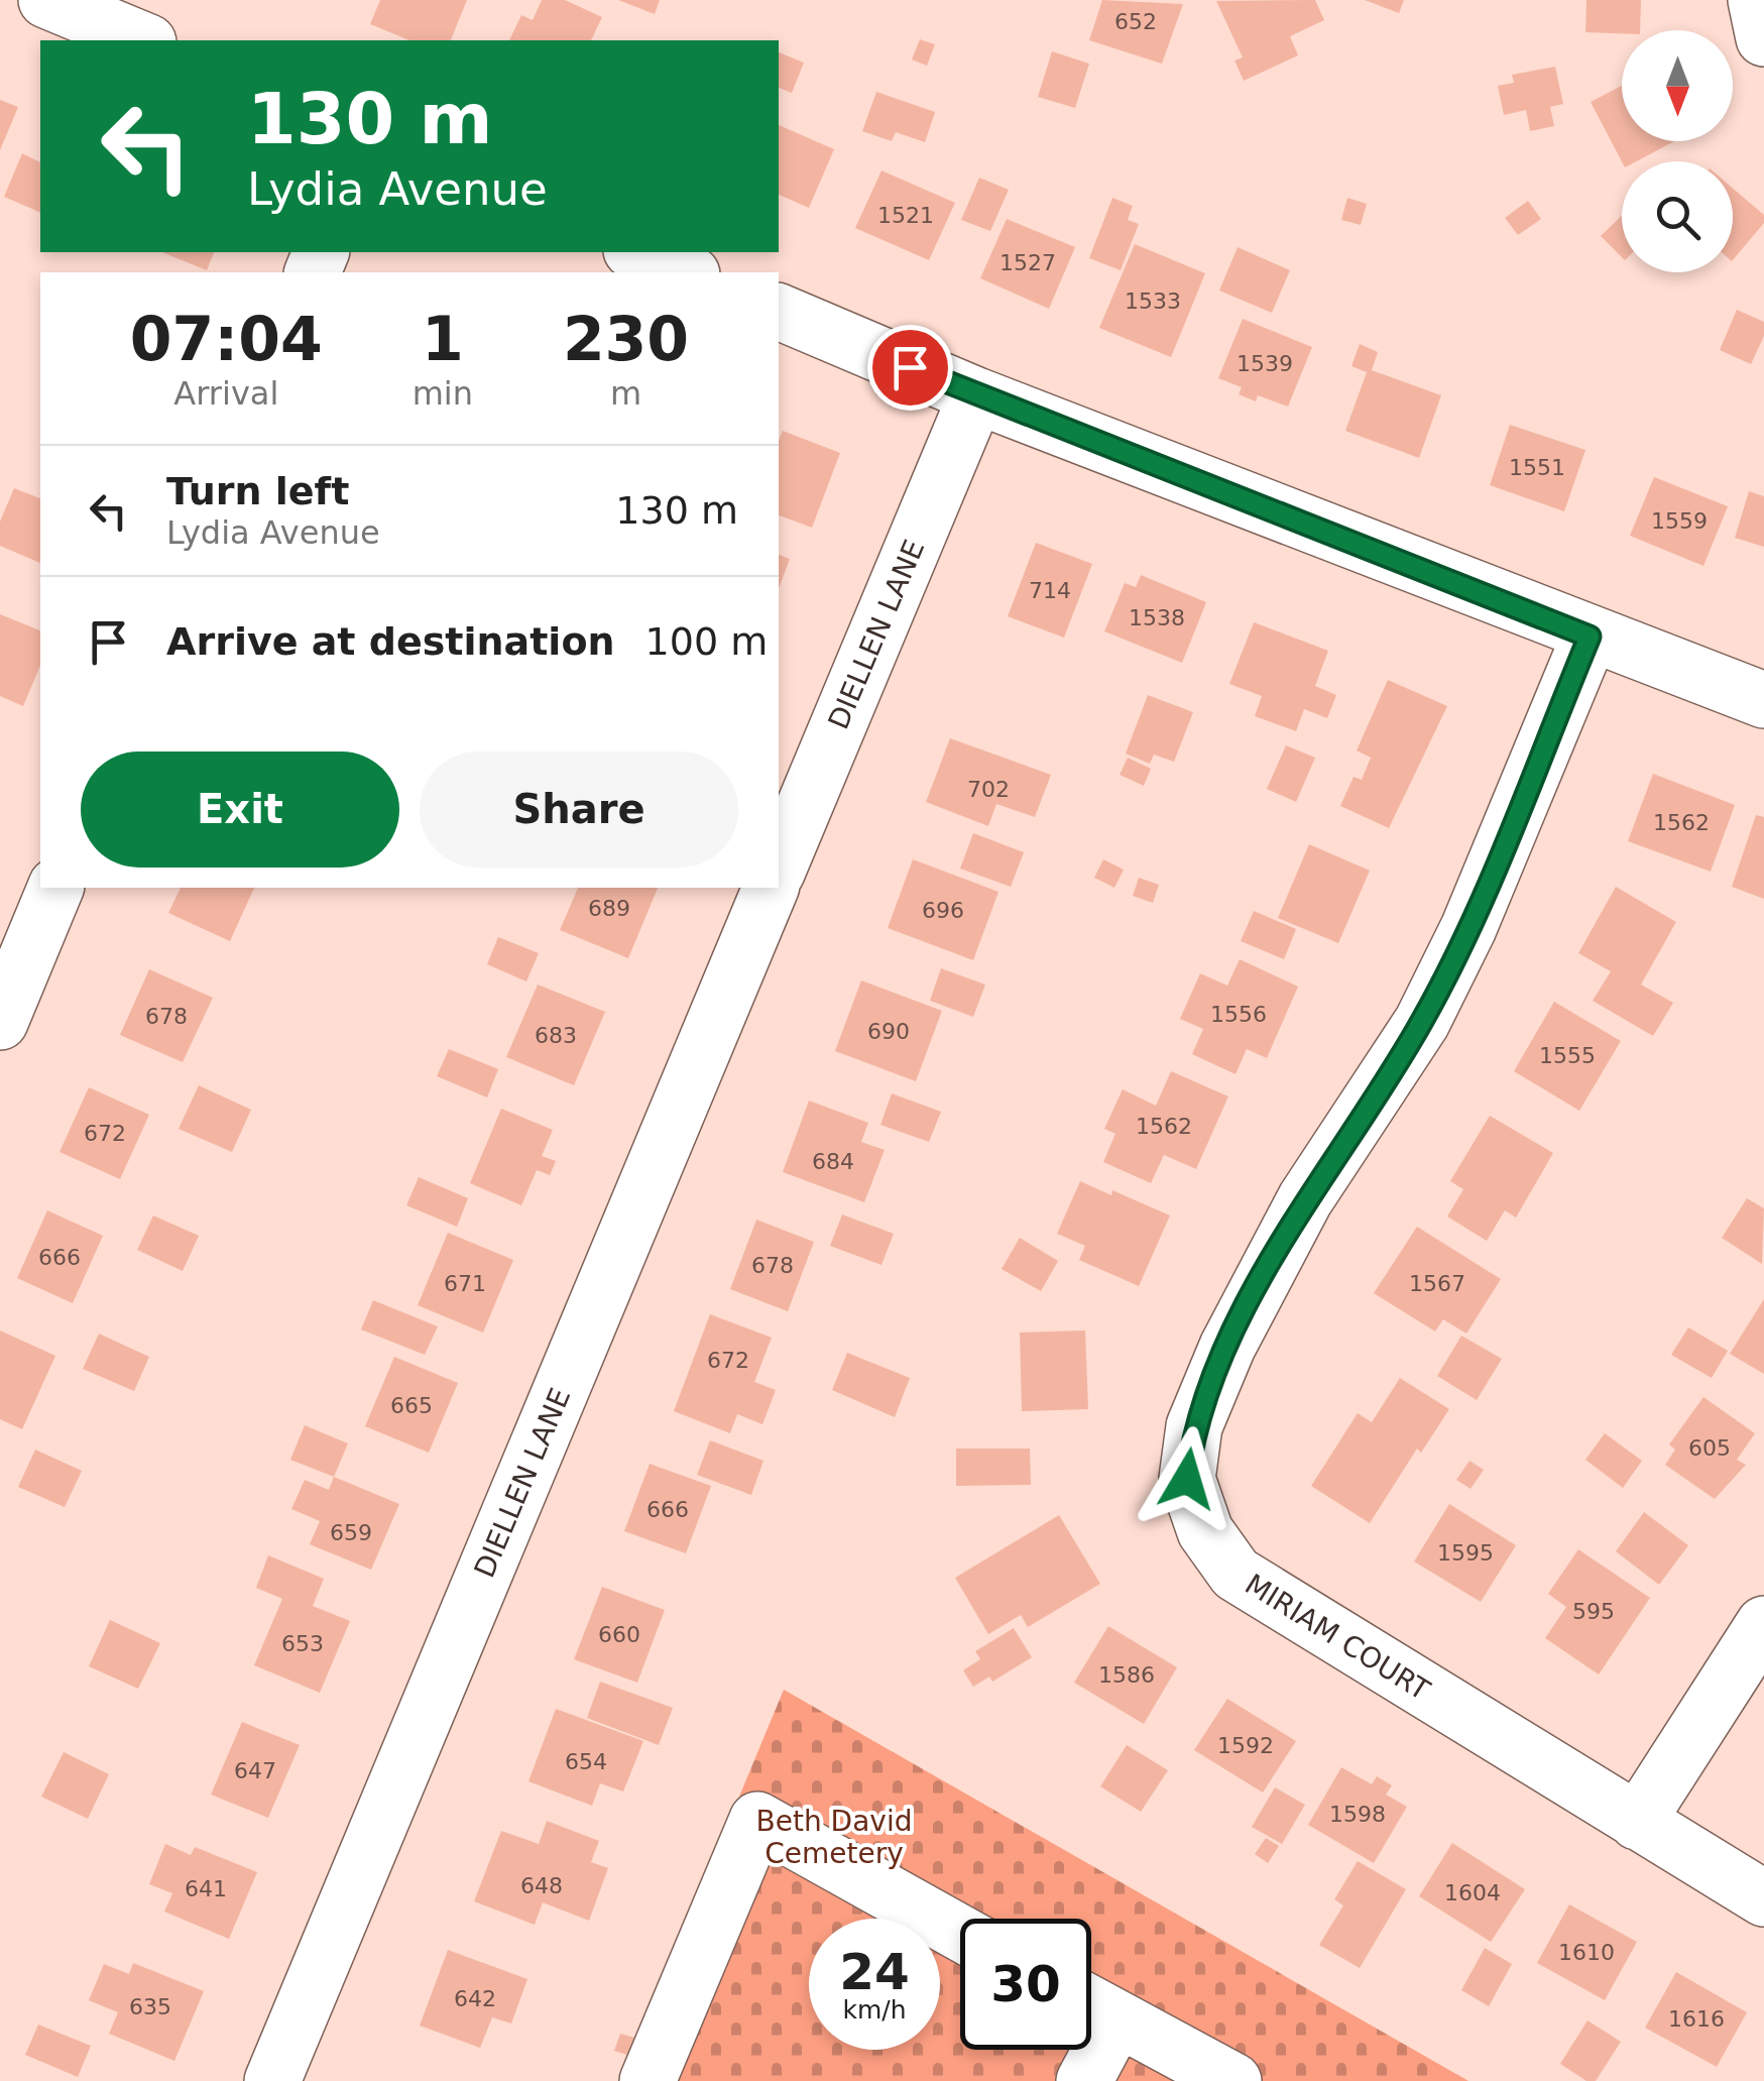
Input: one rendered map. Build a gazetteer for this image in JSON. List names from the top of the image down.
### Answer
{
  "streets": {
    "street": ["DIELLEN LANE", "MIRIAM COURT"]
  },
  "parks": ["Beth David Cemetery"],
  "house_numbers": [
    "652",
    "1521",
    "1527",
    "1533",
    "1539",
    "1551",
    "1559",
    "714",
    "1538",
    "702",
    "1562",
    "689",
    "696",
    "1556",
    "678",
    "690",
    "683",
    "1555",
    "1562",
    "672",
    "684",
    "666",
    "678",
    "671",
    "1567",
    "672",
    "665",
    "605",
    "666",
    "659",
    "1595",
    "595",
    "660",
    "653",
    "1586",
    "1592",
    "654",
    "647",
    "1598",
    "648",
    "641",
    "1604",
    "1610",
    "642",
    "635",
    "1616"
  ],
  "north": "bottom",
  "page": {
    "turn": ["130 m", "Lydia Avenue"],
    "eta": [
      "07:04",
      "Arrival",
      "1",
      "min",
      "230",
      "m"
    ],
    "list": [
      {
        "name": "Turn left",
        "note": "Lydia Avenue",
        "value": "130 m"
      },
      {
        "name": "Arrive at destination",
        "value": "100 m"
      }
    ],
    "buttons": ["Exit", "Share"],
    "speed": "24 km/h",
    "limit": "30"
  }
}
